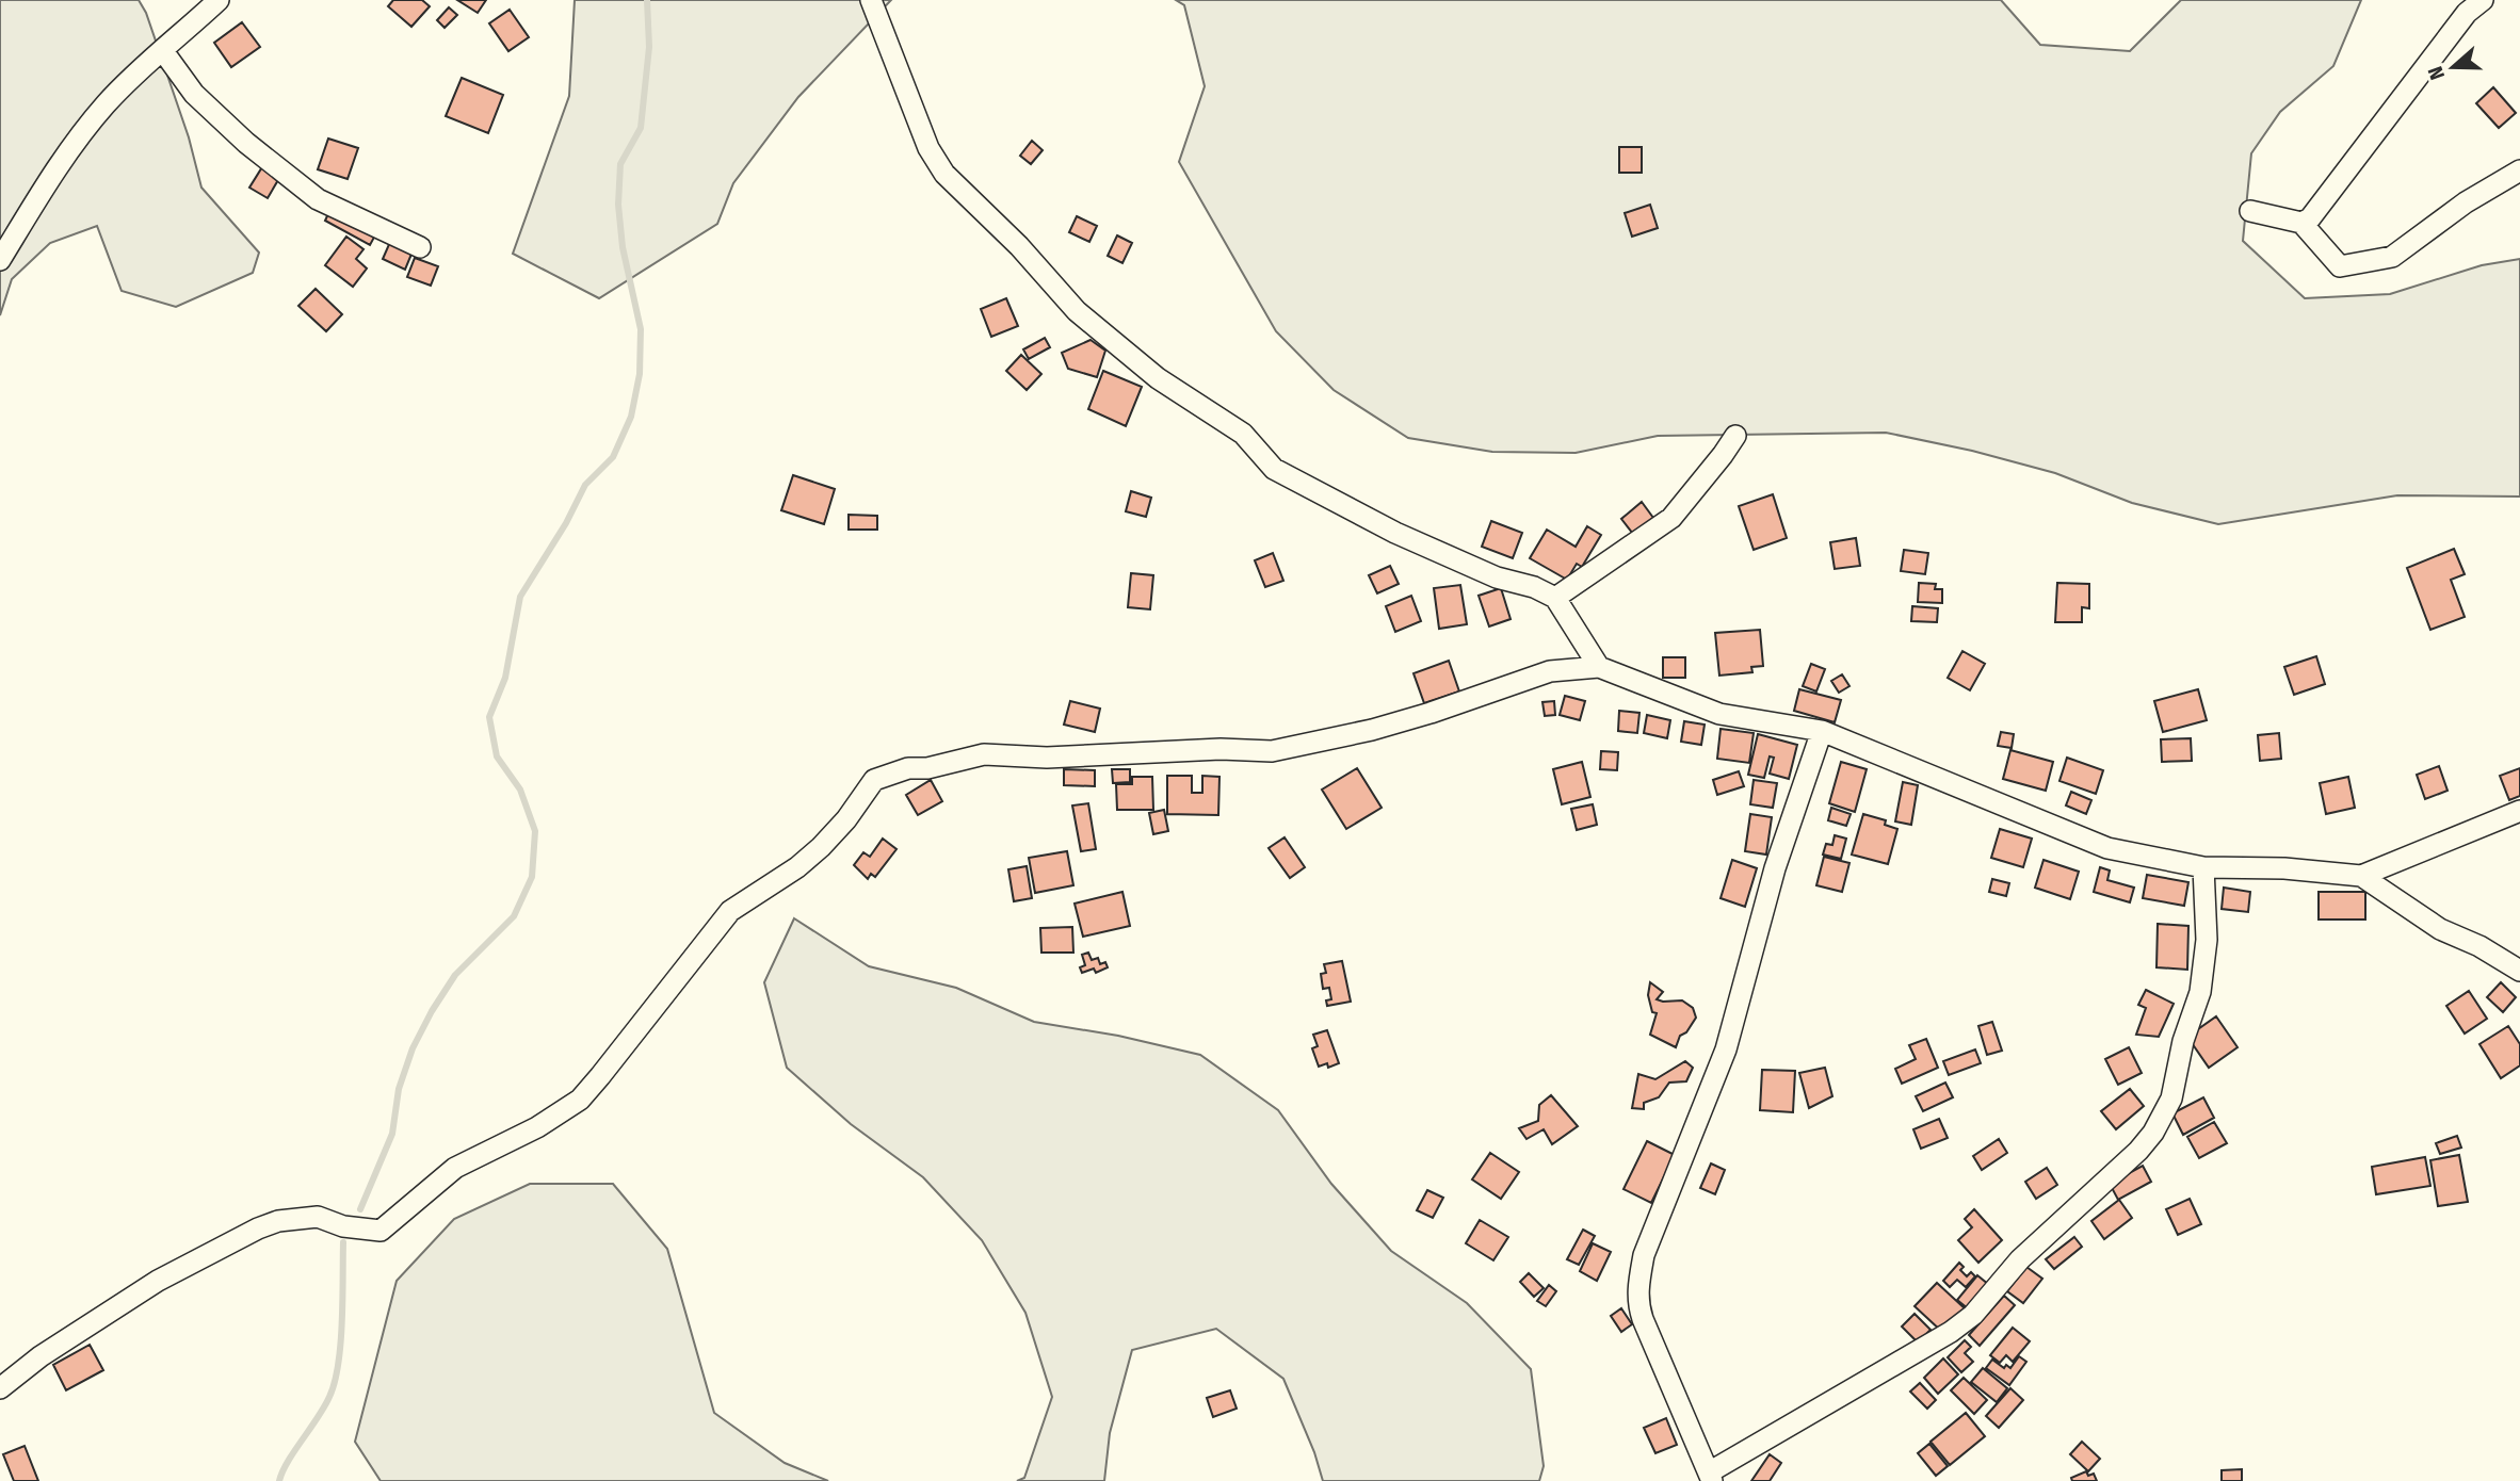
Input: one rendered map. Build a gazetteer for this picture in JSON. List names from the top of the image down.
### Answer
{
  "north": "left"
}
